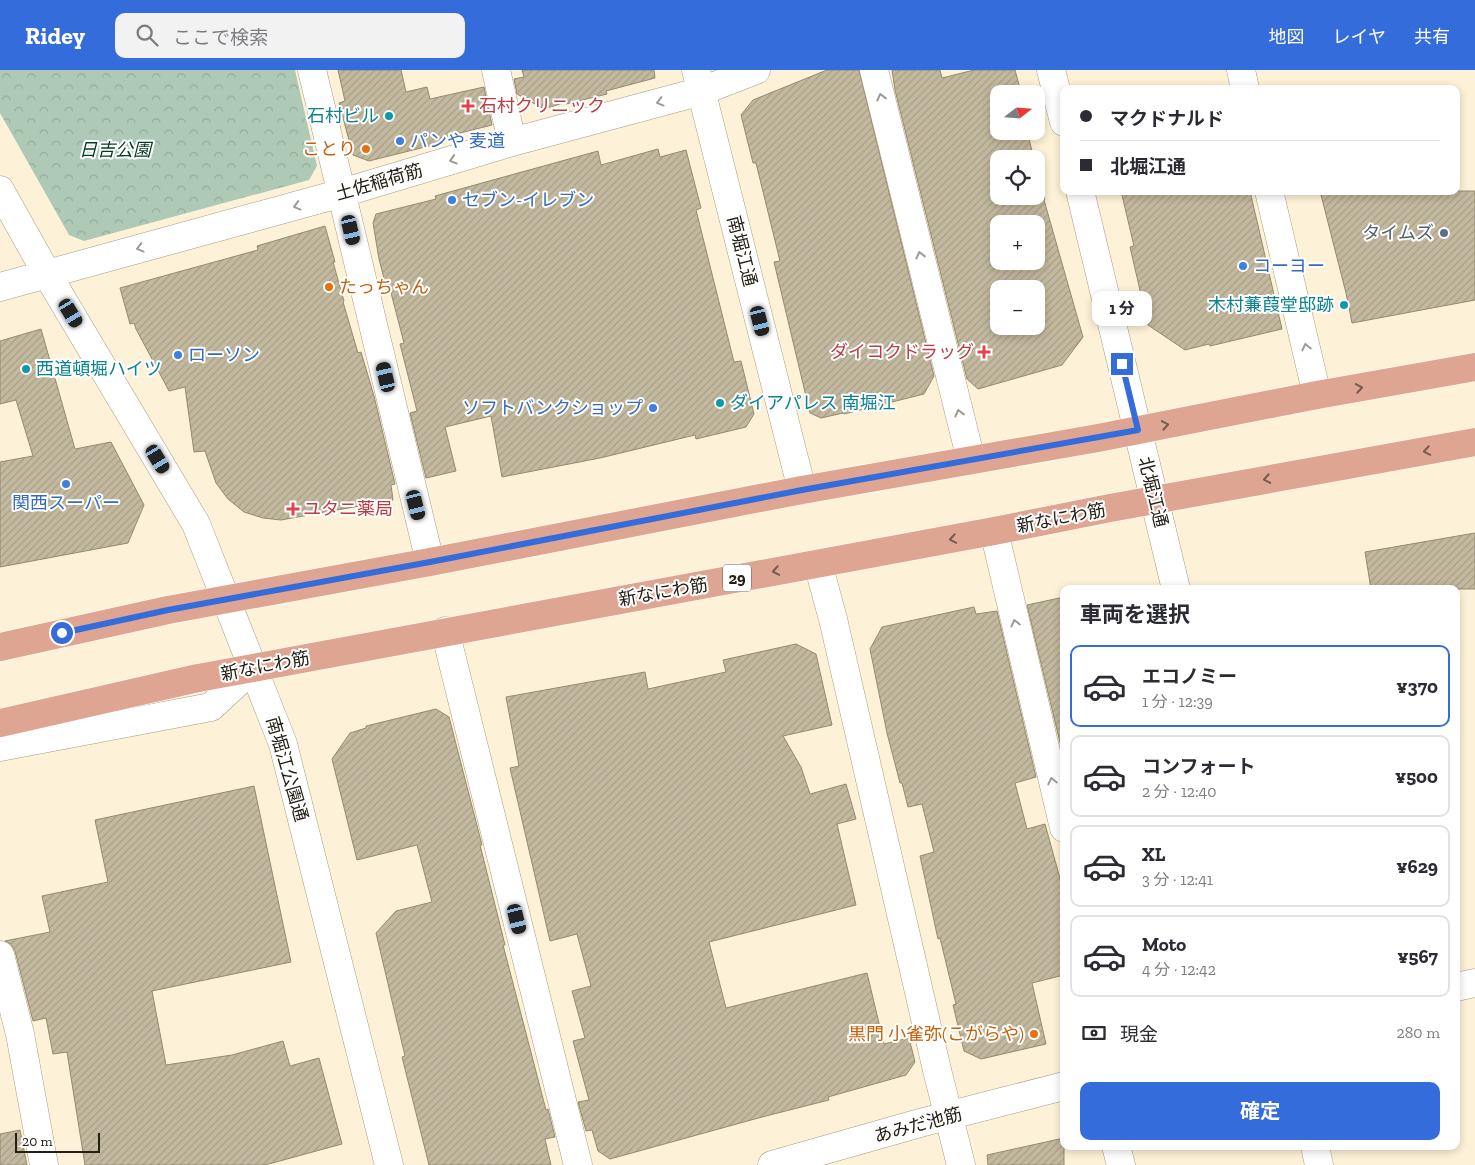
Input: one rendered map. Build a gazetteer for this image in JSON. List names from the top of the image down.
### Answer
{
  "streets": {
    "main road": ["新なにわ筋", "29"],
    "street": [
      "土佐稲荷筋",
      "南堀江通",
      "北堀江通",
      "南堀江公園通",
      "あみだ池筋"
    ]
  },
  "crossings": [
    ["土佐稲荷筋", "南堀江通"],
    ["土佐稲荷筋", "南堀江公園通"],
    ["北堀江通", "新なにわ筋"],
    ["新なにわ筋", "南堀江公園通"]
  ],
  "one_way": ["土佐稲荷筋"],
  "parks": ["日吉公園"],
  "places": {
    "health": ["石村クリニック", "ダイコクドラッグ", "ユタニ薬局"],
    "other": [
      "石村ビル",
      "パンや 麦道",
      "ことり",
      "セブン-イレブン",
      "タイムズ",
      "コーヨー",
      "たっちゃん",
      "木村蒹葭堂邸跡",
      "ローソン",
      "西道頓堀ハイツ",
      "ダイアパレス 南堀江",
      "ソフトバンクショップ",
      "関西スーパー",
      "黒門 小雀弥(こがらや)"
    ]
  },
  "scale_bar": "20 m",
  "north": "right",
  "page": {
    "header": "Ridey",
    "search": "ここで検索",
    "nav": ["地図", "レイヤ", "共有"],
    "map_buttons": ["+", "−"],
    "banner": ["マクドナルド", "北堀江通"],
    "bubble": "1 分",
    "heading": "車両を選択",
    "list": [
      {
        "name": "エコノミー",
        "note": "1 分 · 12:39",
        "value": "¥370"
      },
      {
        "name": "コンフォート",
        "note": "2 分 · 12:40",
        "value": "¥500"
      },
      {
        "name": "XL",
        "note": "3 分 · 12:41",
        "value": "¥629"
      },
      {
        "name": "Moto",
        "note": "4 分 · 12:42",
        "value": "¥567"
      }
    ],
    "pay": ["現金", "280 m"],
    "buttons": "確定",
    "scale": "20 m"
  }
}
